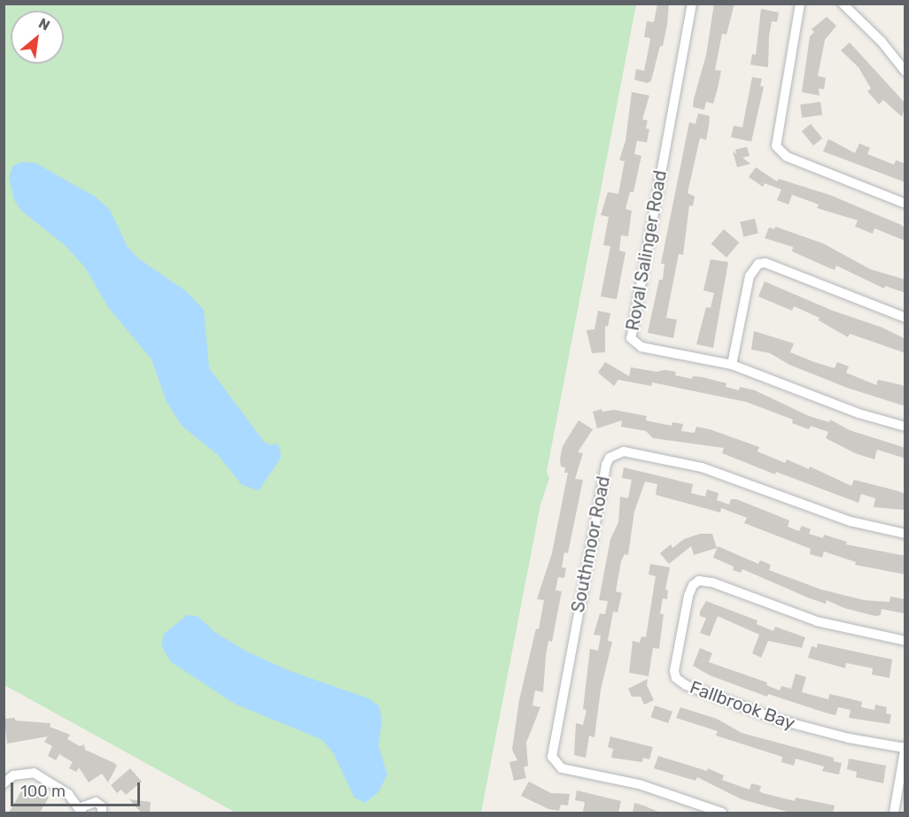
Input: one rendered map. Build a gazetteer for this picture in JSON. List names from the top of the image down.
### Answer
{
  "streets": {
    "street": ["Royal Salinger Road", "Southmoor Road", "Fallbrook Bay"]
  },
  "scale_bar": "100 m",
  "north": "top right"
}
